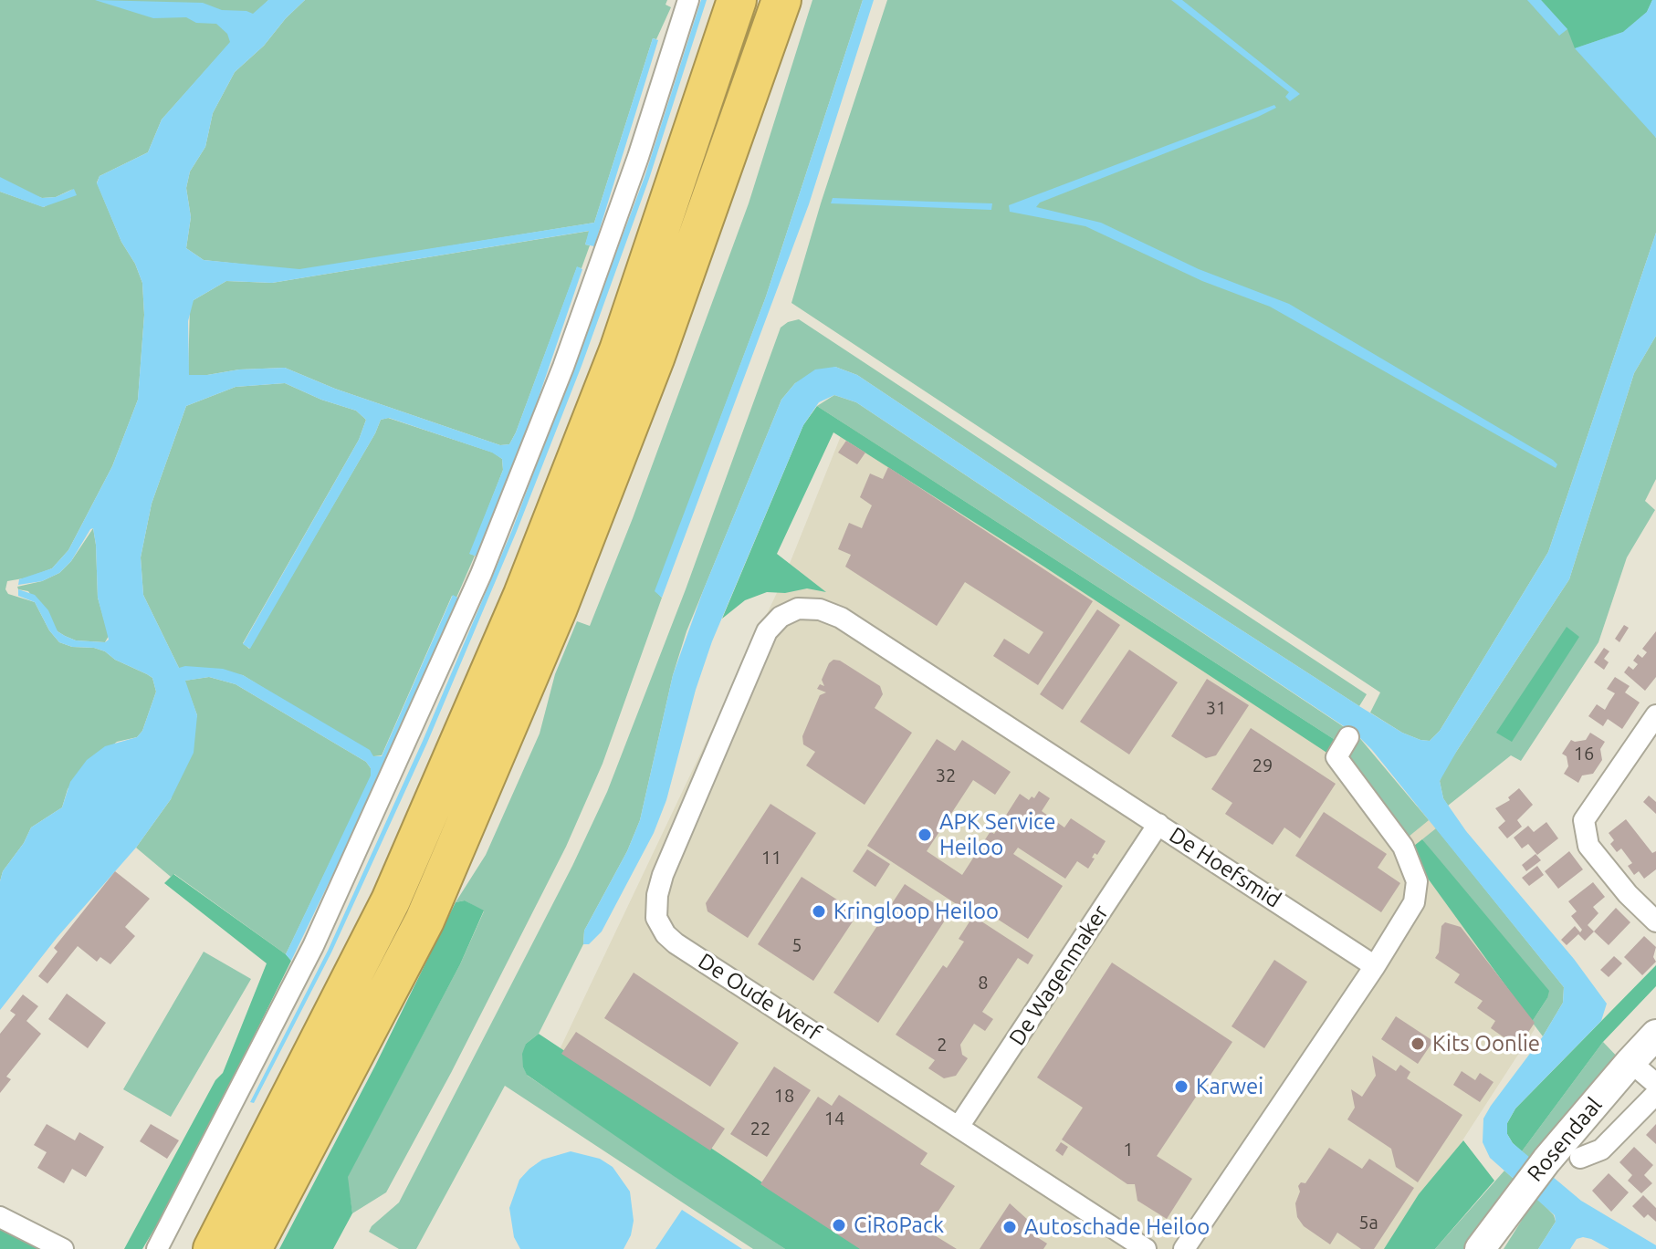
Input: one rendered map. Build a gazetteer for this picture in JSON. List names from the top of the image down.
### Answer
{
  "streets": {
    "street": [
      "De Hoefsmid",
      "De Wagenmaker",
      "De Oude Werf",
      "Rosendaal"
    ]
  },
  "crossings": [
    ["De Hoefsmid", "De Wagenmaker"],
    ["De Hoefsmid", "De Oude Werf"],
    ["De Wagenmaker", "De Oude Werf"]
  ],
  "places": [
    "APK Service Heiloo",
    "Kringloop Heiloo",
    "Kits Oonlie",
    "Karwei",
    "CiRoPack",
    "Autoschade Heiloo"
  ],
  "house_numbers": [
    "31",
    "16",
    "29",
    "32",
    "11",
    "5",
    "8",
    "2",
    "18",
    "14",
    "22",
    "1",
    "5a"
  ]
}
